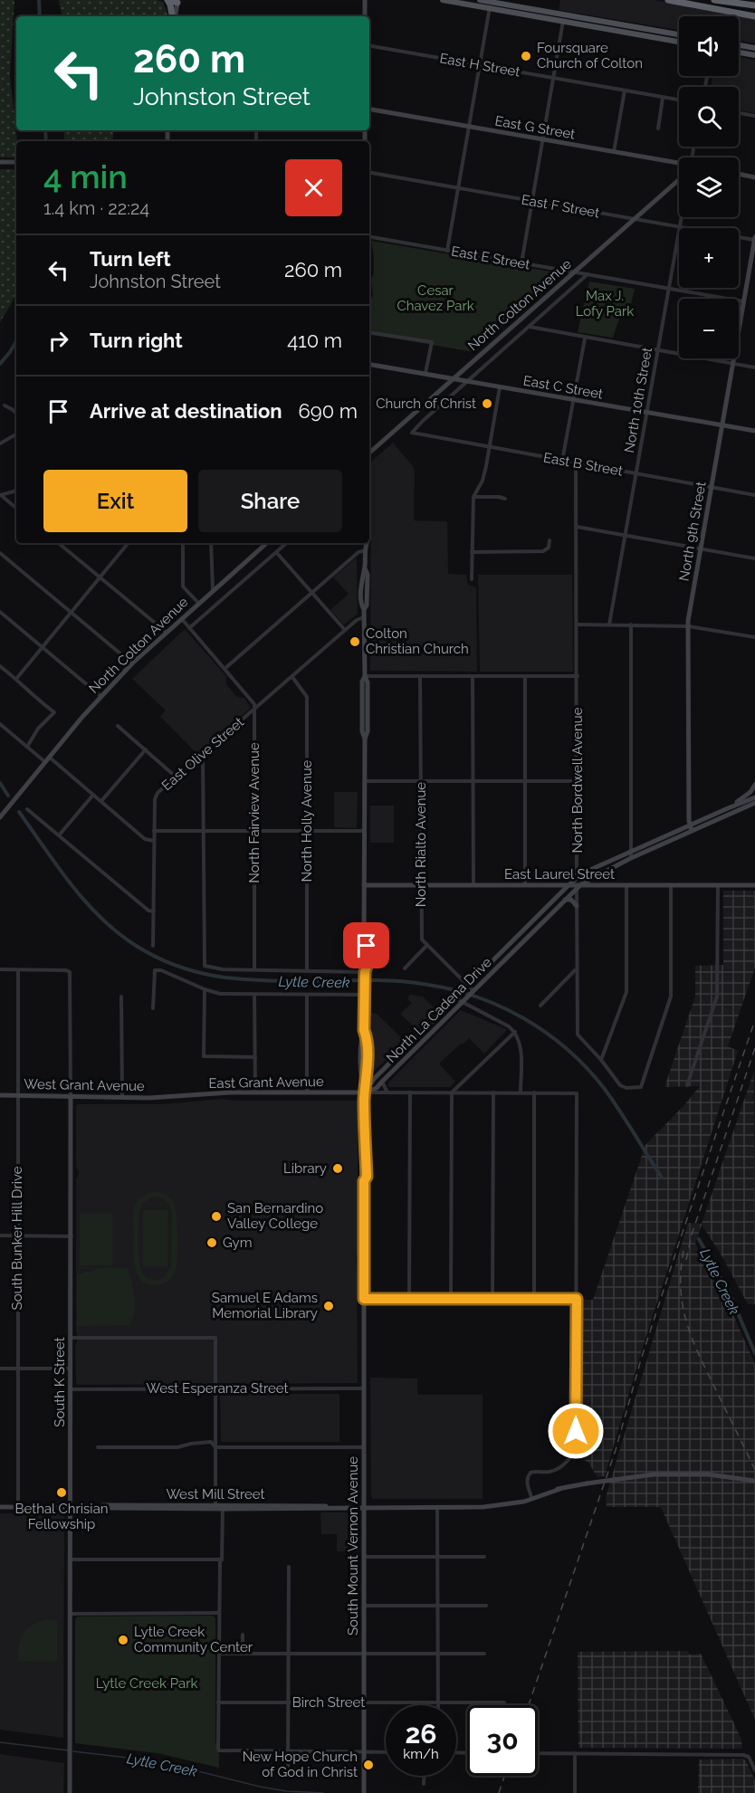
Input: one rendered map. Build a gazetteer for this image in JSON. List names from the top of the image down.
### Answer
{
  "streets": {
    "main road": [
      "East G Street",
      "North Colton Avenue",
      "East C Street",
      "North 9th Street",
      "East Laurel Street",
      "North La Cadena Drive",
      "East Grant Avenue",
      "West Grant Avenue",
      "South K Street",
      "West Mill Street",
      "South Mount Vernon Avenue"
    ],
    "street": [
      "East H Street",
      "East F Street",
      "East E Street",
      "North 10th Street",
      "East B Street",
      "East Olive Street",
      "North Bordwell Avenue",
      "North Fairview Avenue",
      "North Holly Avenue",
      "North Rialto Avenue",
      "South Bunker Hill Drive",
      "West Esperanza Street",
      "Birch Street"
    ]
  },
  "crossings": [
    ["East F Street", "North Colton Avenue"],
    ["East F Street", "North 10th Street"],
    ["East F Street", "North 9th Street"],
    ["East E Street", "North Colton Avenue"],
    ["East E Street", "North 10th Street"],
    ["East E Street", "North 9th Street"],
    ["North Colton Avenue", "East C Street"],
    ["North Colton Avenue", "East B Street"],
    ["East C Street", "North 10th Street"],
    ["East C Street", "North 9th Street"],
    ["North 10th Street", "East B Street"],
    ["East B Street", "North 9th Street"],
    ["East B Street", "North Bordwell Avenue"],
    ["North 9th Street", "North La Cadena Drive"],
    ["East Olive Street", "North Fairview Avenue"],
    ["East Olive Street", "North Holly Avenue"],
    ["East Olive Street", "South Mount Vernon Avenue"],
    ["North Bordwell Avenue", "East Laurel Street"],
    ["North Bordwell Avenue", "North La Cadena Drive"],
    ["North Rialto Avenue", "East Laurel Street"],
    ["East Laurel Street", "North La Cadena Drive"],
    ["East Laurel Street", "South Mount Vernon Avenue"],
    ["North La Cadena Drive", "East Grant Avenue"],
    ["North La Cadena Drive", "South Mount Vernon Avenue"],
    ["East Grant Avenue", "West Grant Avenue"],
    ["East Grant Avenue", "South Mount Vernon Avenue"],
    ["West Grant Avenue", "South Bunker Hill Drive"],
    ["West Grant Avenue", "South K Street"],
    ["South Bunker Hill Drive", "South K Street"],
    ["South Bunker Hill Drive", "West Mill Street"],
    ["South K Street", "West Esperanza Street"],
    ["South K Street", "West Mill Street"],
    ["West Esperanza Street", "South Mount Vernon Avenue"],
    ["West Mill Street", "South Mount Vernon Avenue"],
    ["South Mount Vernon Avenue", "Birch Street"]
  ],
  "water": ["Lytle Creek"],
  "parks": ["Cesar Chavez Park", "Max J. Lofy Park", "Lytle Creek Park"],
  "places": [
    "Foursquare Church of Colton",
    "Church of Christ",
    "Colton Christian Church",
    "Library",
    "San Bernardino Valley College",
    "Gym",
    "Samuel E Adams Memorial Library",
    "Bethal Chrisian Fellowship",
    "Lytle Creek Community Center",
    "New Hope Church of God in Christ"
  ],
  "page": {
    "map_buttons": ["+", "−"],
    "turn": ["260 m", "Johnston Street"],
    "heading": ["4 min", "1.4 km · 22:24"],
    "list": [
      {
        "name": "Turn left",
        "note": "Johnston Street",
        "value": "260 m"
      },
      {
        "name": "Turn right",
        "value": "410 m"
      },
      {
        "name": "Arrive at destination",
        "value": "690 m"
      }
    ],
    "buttons": ["Exit", "Share"],
    "speed": "26 km/h",
    "limit": "30"
  }
}
